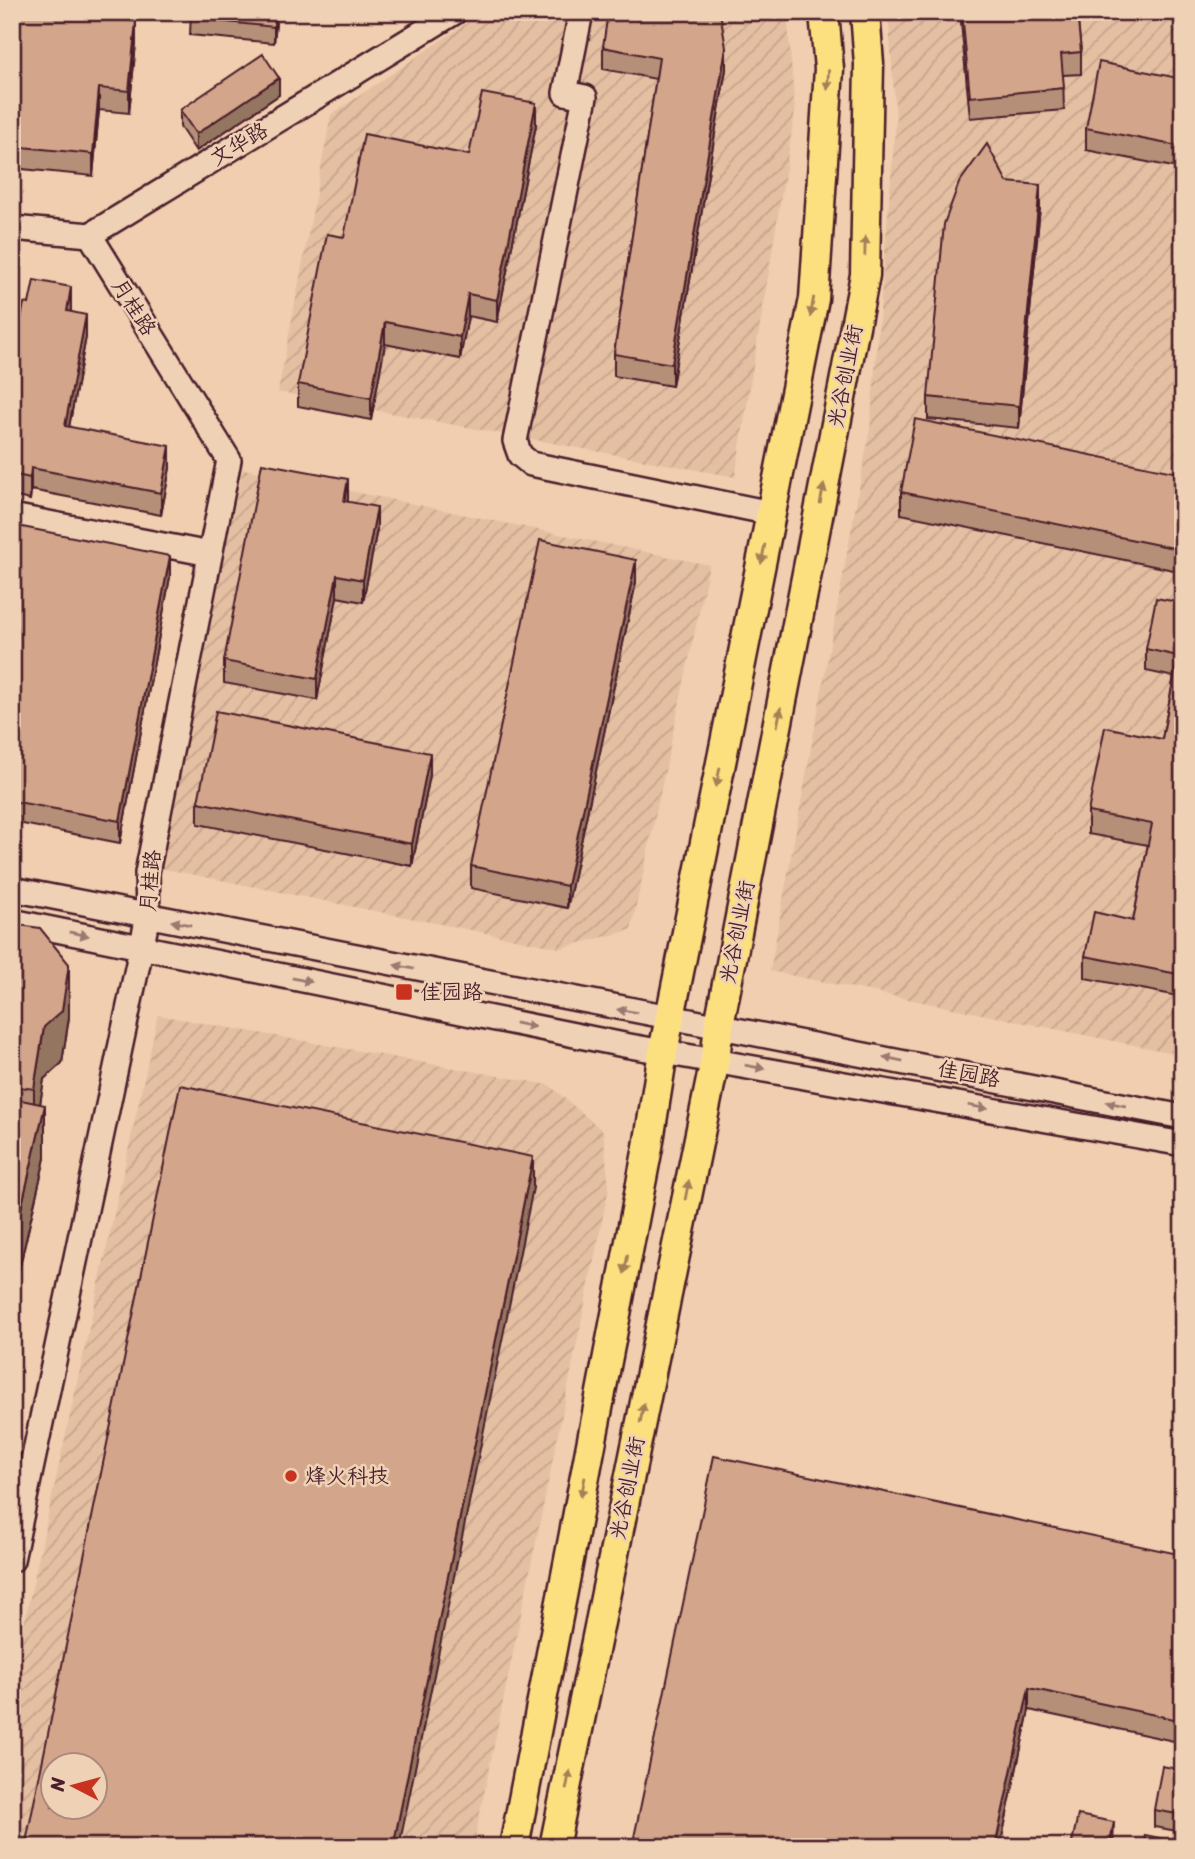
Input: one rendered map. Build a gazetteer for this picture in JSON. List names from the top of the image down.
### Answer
{
  "streets": {
    "main road": ["光谷创业街"],
    "street": ["文华路", "月桂路", "佳园路"]
  },
  "crossings": [
    ["文华路", "月桂路"],
    ["月桂路", "佳园路"],
    ["光谷创业街", "佳园路"]
  ],
  "places": {
    "transit": ["佳园路"],
    "other": ["烽火科技"]
  },
  "north": "left"
}
